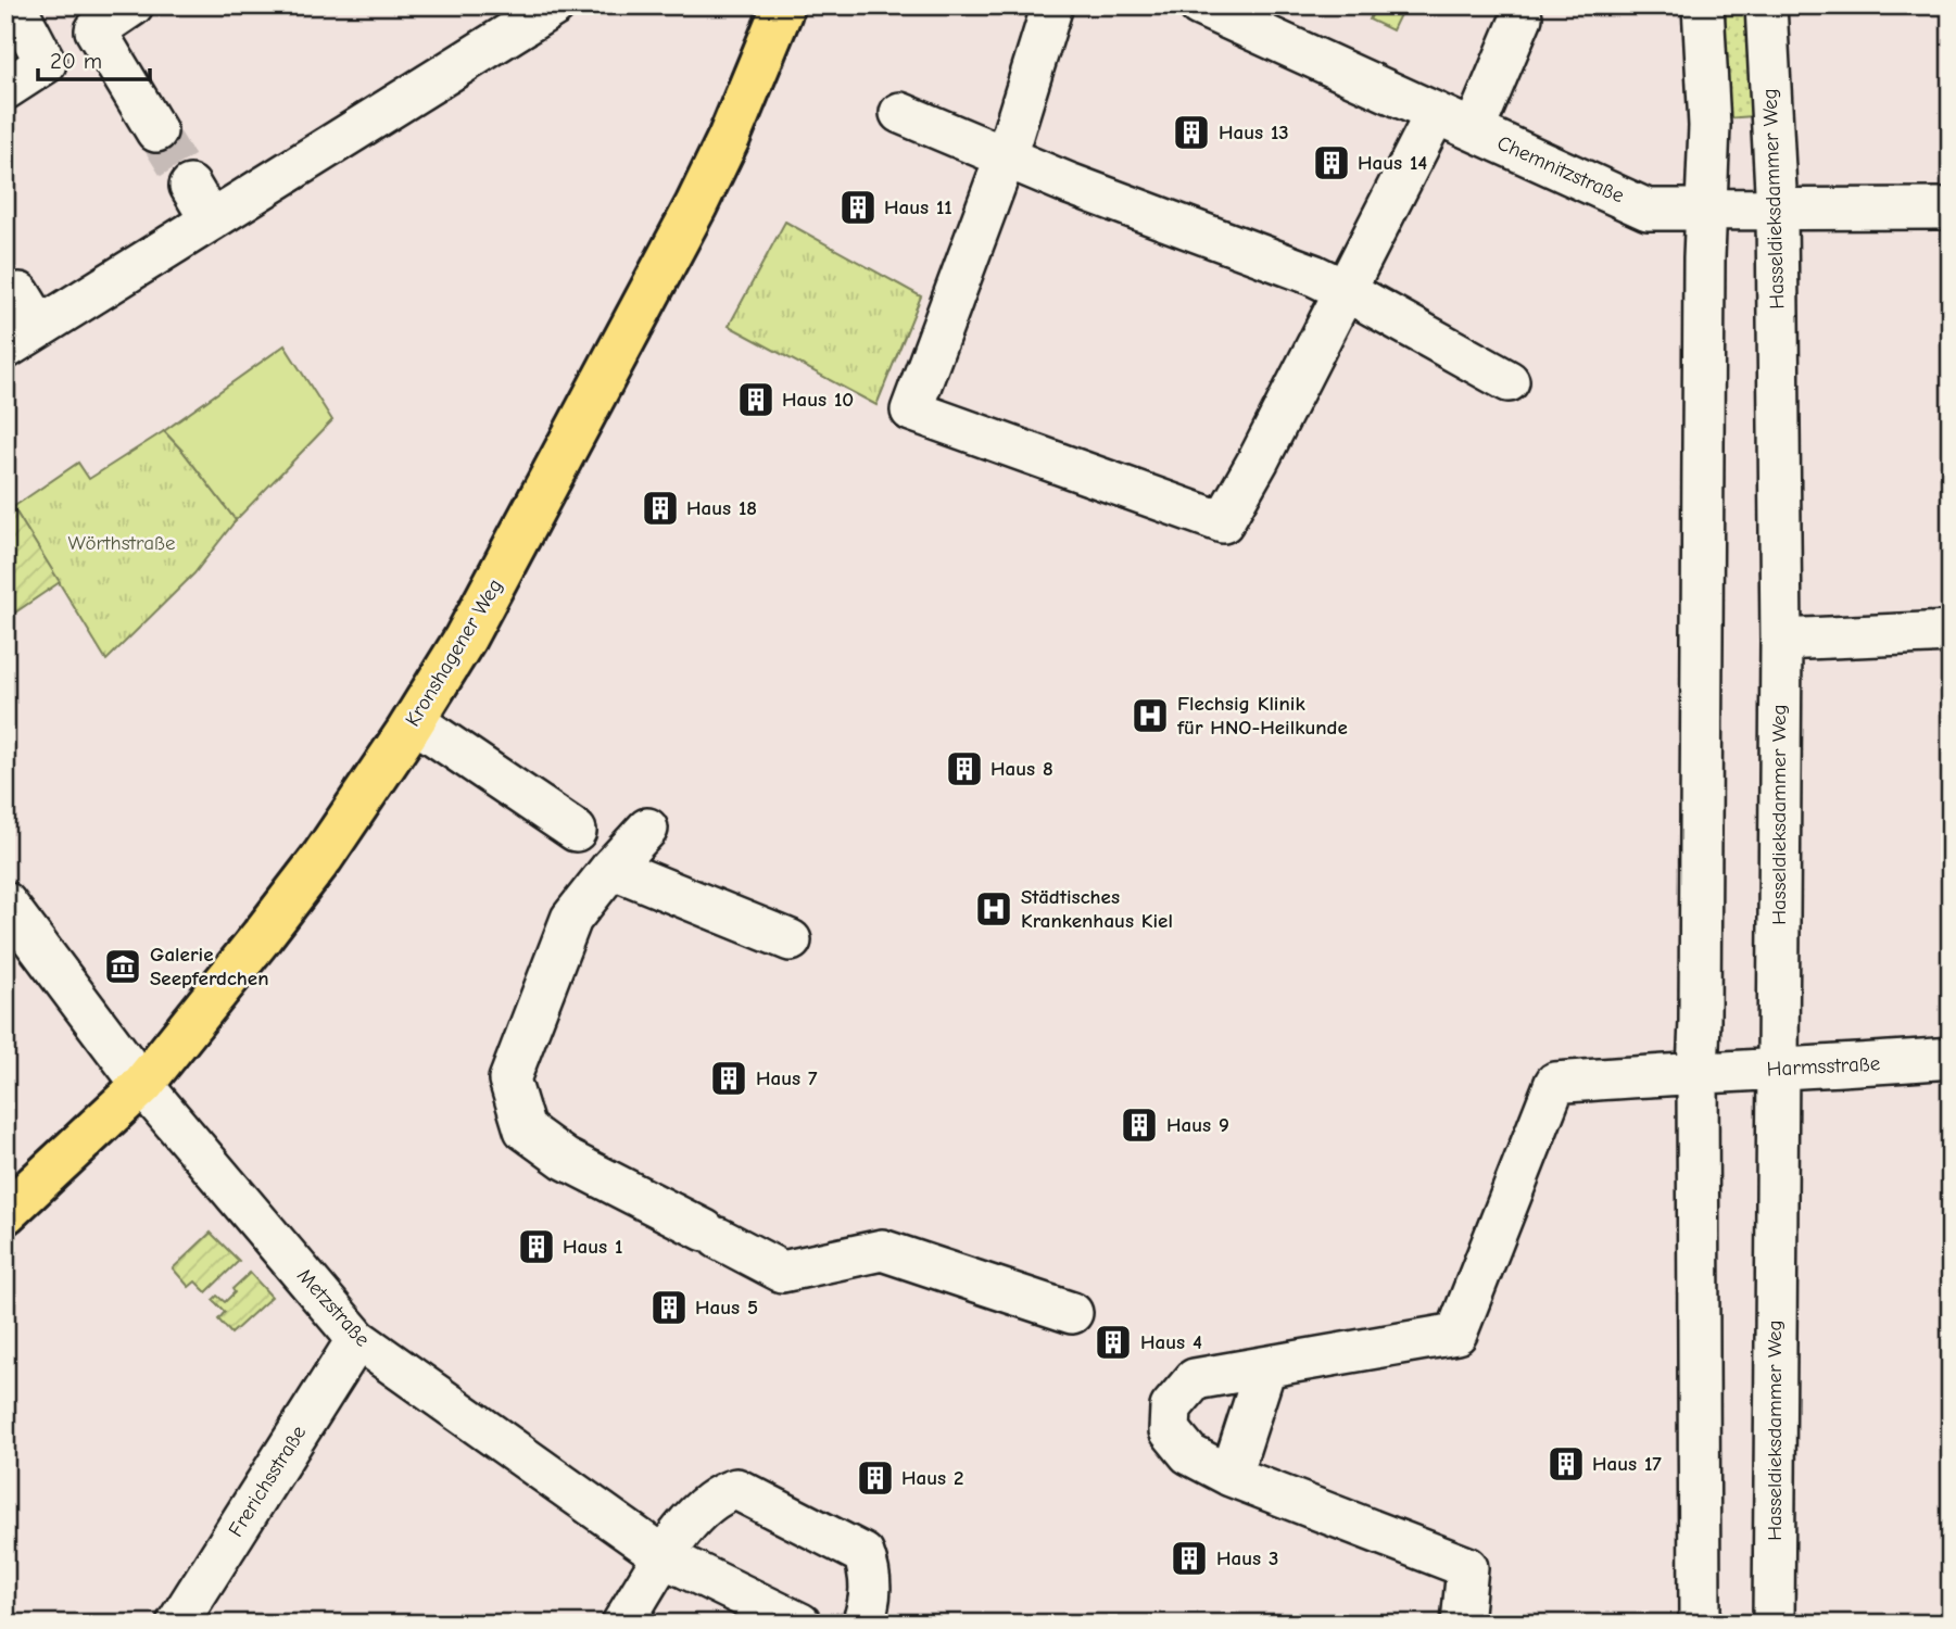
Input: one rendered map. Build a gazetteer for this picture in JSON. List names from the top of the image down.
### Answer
{
  "streets": {
    "main road": ["Kronshagener Weg"],
    "street": [
      "Chemnitzstraße",
      "Hasseldieksdammer Weg",
      "Harmsstraße",
      "Metzstraße",
      "Frerichsstraße"
    ]
  },
  "crossings": [
    ["Chemnitzstraße", "Hasseldieksdammer Weg"],
    ["Hasseldieksdammer Weg", "Harmsstraße"],
    ["Kronshagener Weg", "Metzstraße"],
    ["Metzstraße", "Frerichsstraße"]
  ],
  "parks": ["Wörthstraße"],
  "places": {
    "building": [
      "Haus 13",
      "Haus 14",
      "Haus 11",
      "Haus 10",
      "Haus 18",
      "Haus 8",
      "Haus 7",
      "Haus 9",
      "Haus 1",
      "Haus 5",
      "Haus 4",
      "Haus 17",
      "Haus 2",
      "Haus 3"
    ],
    "hospital": ["Flechsig Klinik für HNO-Heilkunde", "Städtisches Krankenhaus Kiel"],
    "museum": ["Galerie Seepferdchen"]
  },
  "scale_bar": "20 m"
}
